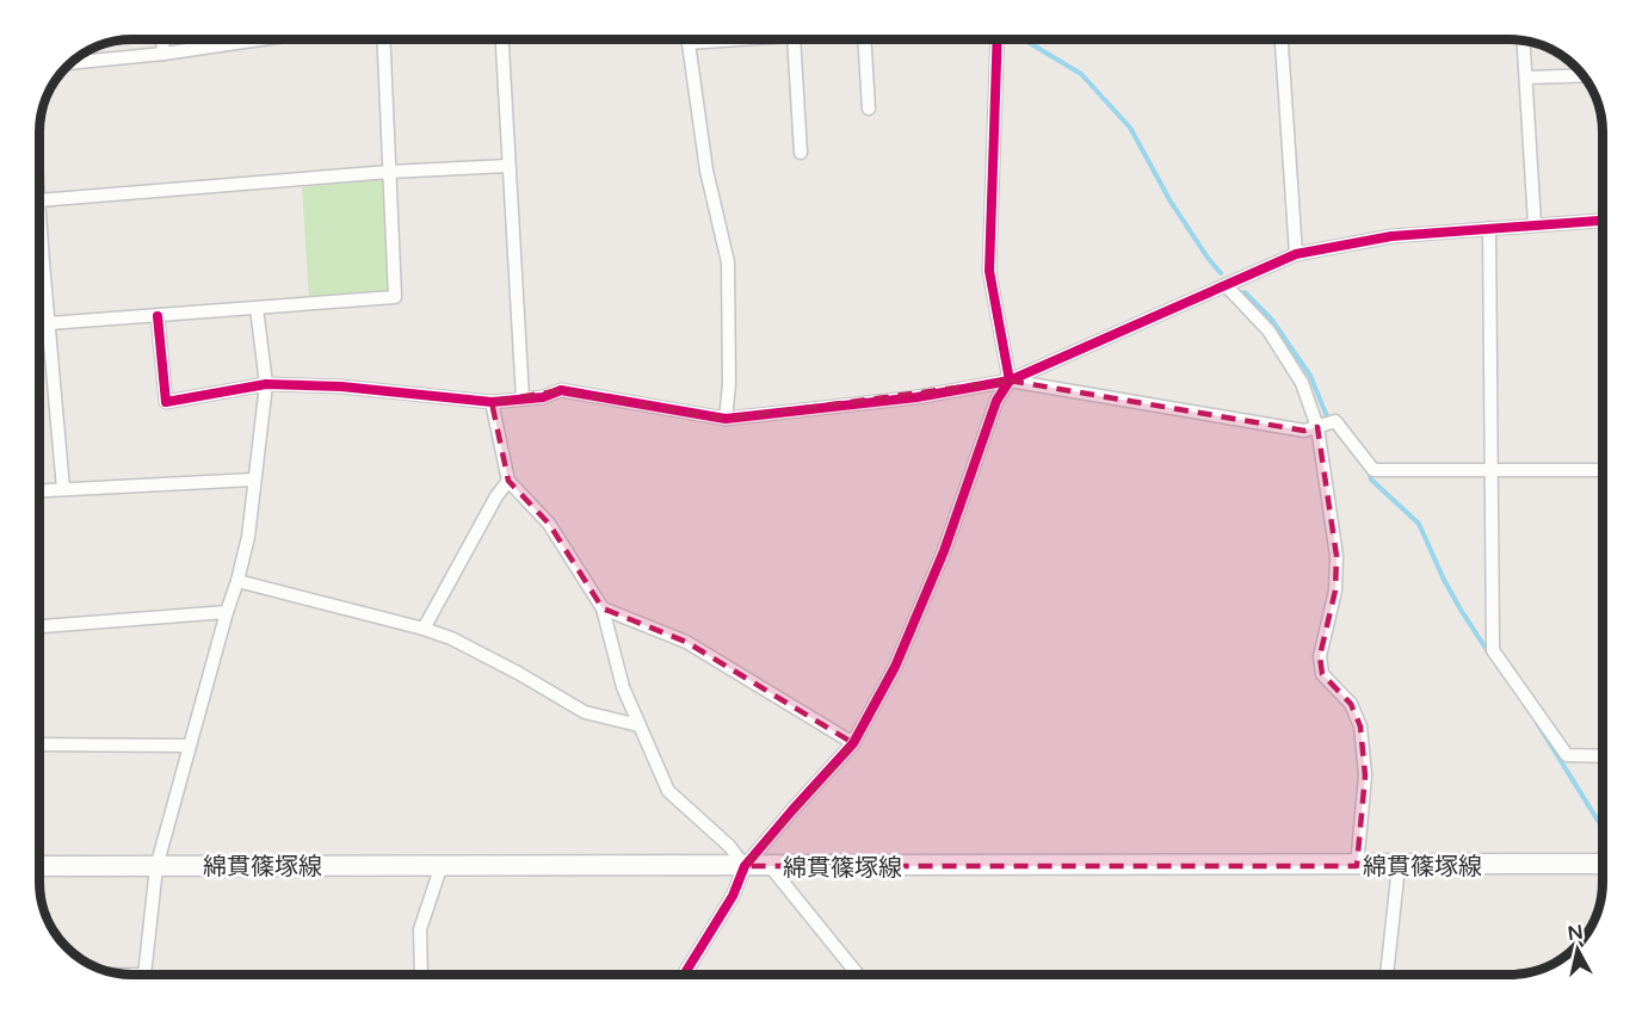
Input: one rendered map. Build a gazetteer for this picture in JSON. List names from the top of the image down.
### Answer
{
  "streets": {
    "main road": ["綿貫篠塚線"]
  },
  "north": "top"
}
